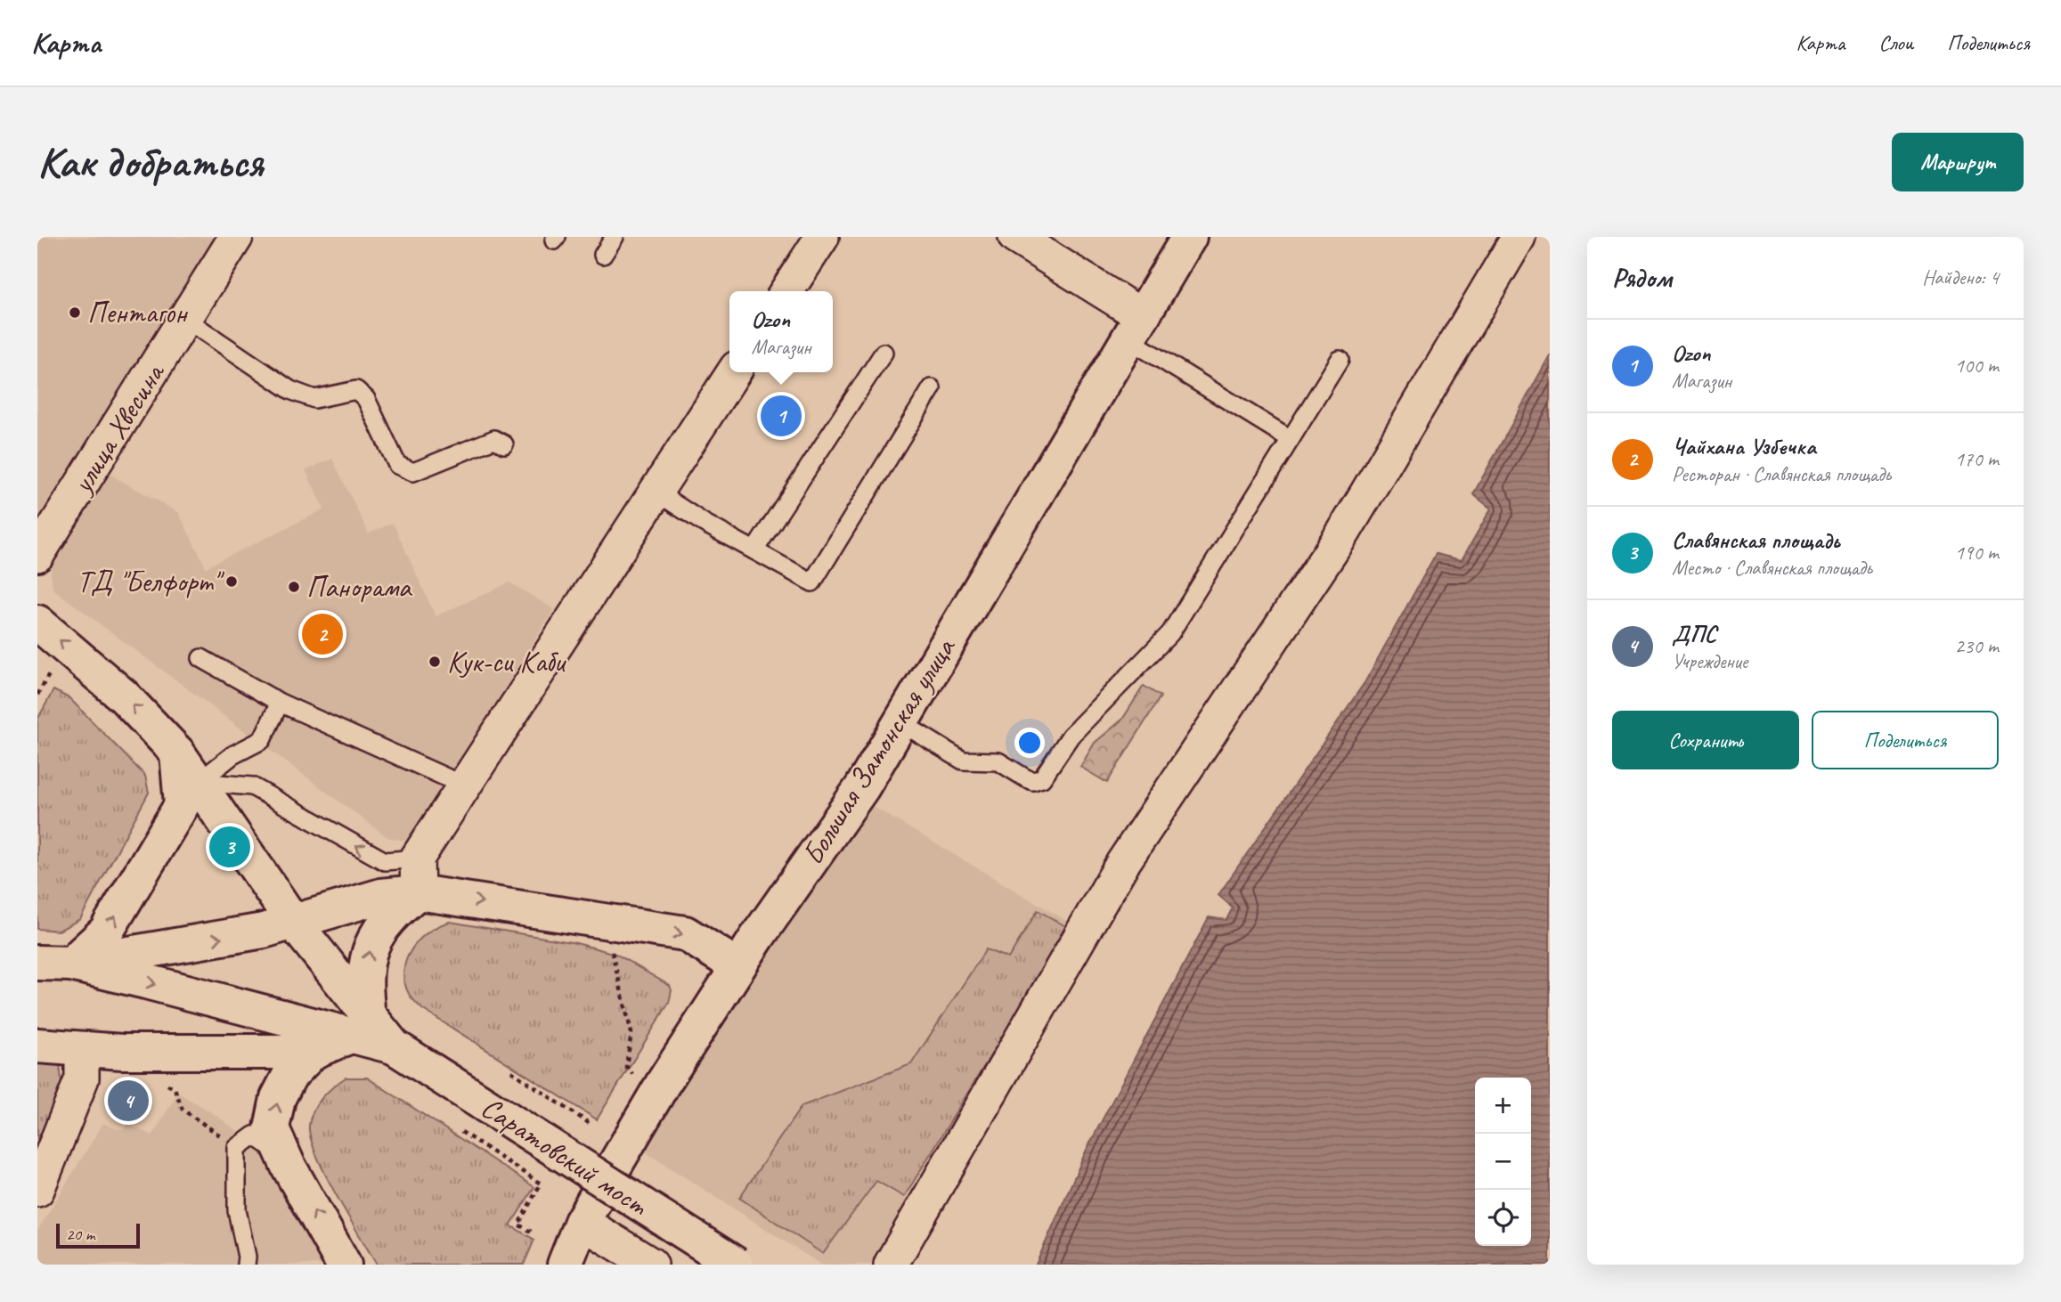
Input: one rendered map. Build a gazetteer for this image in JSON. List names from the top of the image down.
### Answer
{
  "streets": {
    "street": ["улица Хвесина", "Большая Затонская улица", "Саратовский мост"]
  },
  "places": [
    "Пентагон",
    "ТД \"Белфорт\"",
    "Панорама",
    "Кук-си Каби"
  ],
  "scale_bar": "20 m",
  "page": {
    "header": "Карта",
    "nav": ["Карта", "Слои", "Поделиться"],
    "buttons": [
      "Маршрут",
      ["Сохранить", "Поделиться"]
    ],
    "title": "Как добраться",
    "heading": ["Рядом", "Найдено: 4"],
    "popup": ["Ozon", "Магазин"],
    "list": [
      {
        "mark": "1",
        "name": "Ozon",
        "note": "Магазин",
        "value": "100 m"
      },
      {
        "mark": "2",
        "name": "Чайхана Узбечка",
        "note": "Ресторан · Славянская площадь",
        "value": "170 m"
      },
      {
        "mark": "3",
        "name": "Славянская площадь",
        "note": "Место · Славянская площадь",
        "value": "190 m"
      },
      {
        "mark": "4",
        "name": "ДПС",
        "note": "Учреждение",
        "value": "230 m"
      }
    ],
    "pins": [
      "1",
      "2",
      "3",
      "4"
    ],
    "map_buttons": ["+", "−"],
    "scale": "20 m"
  }
}
